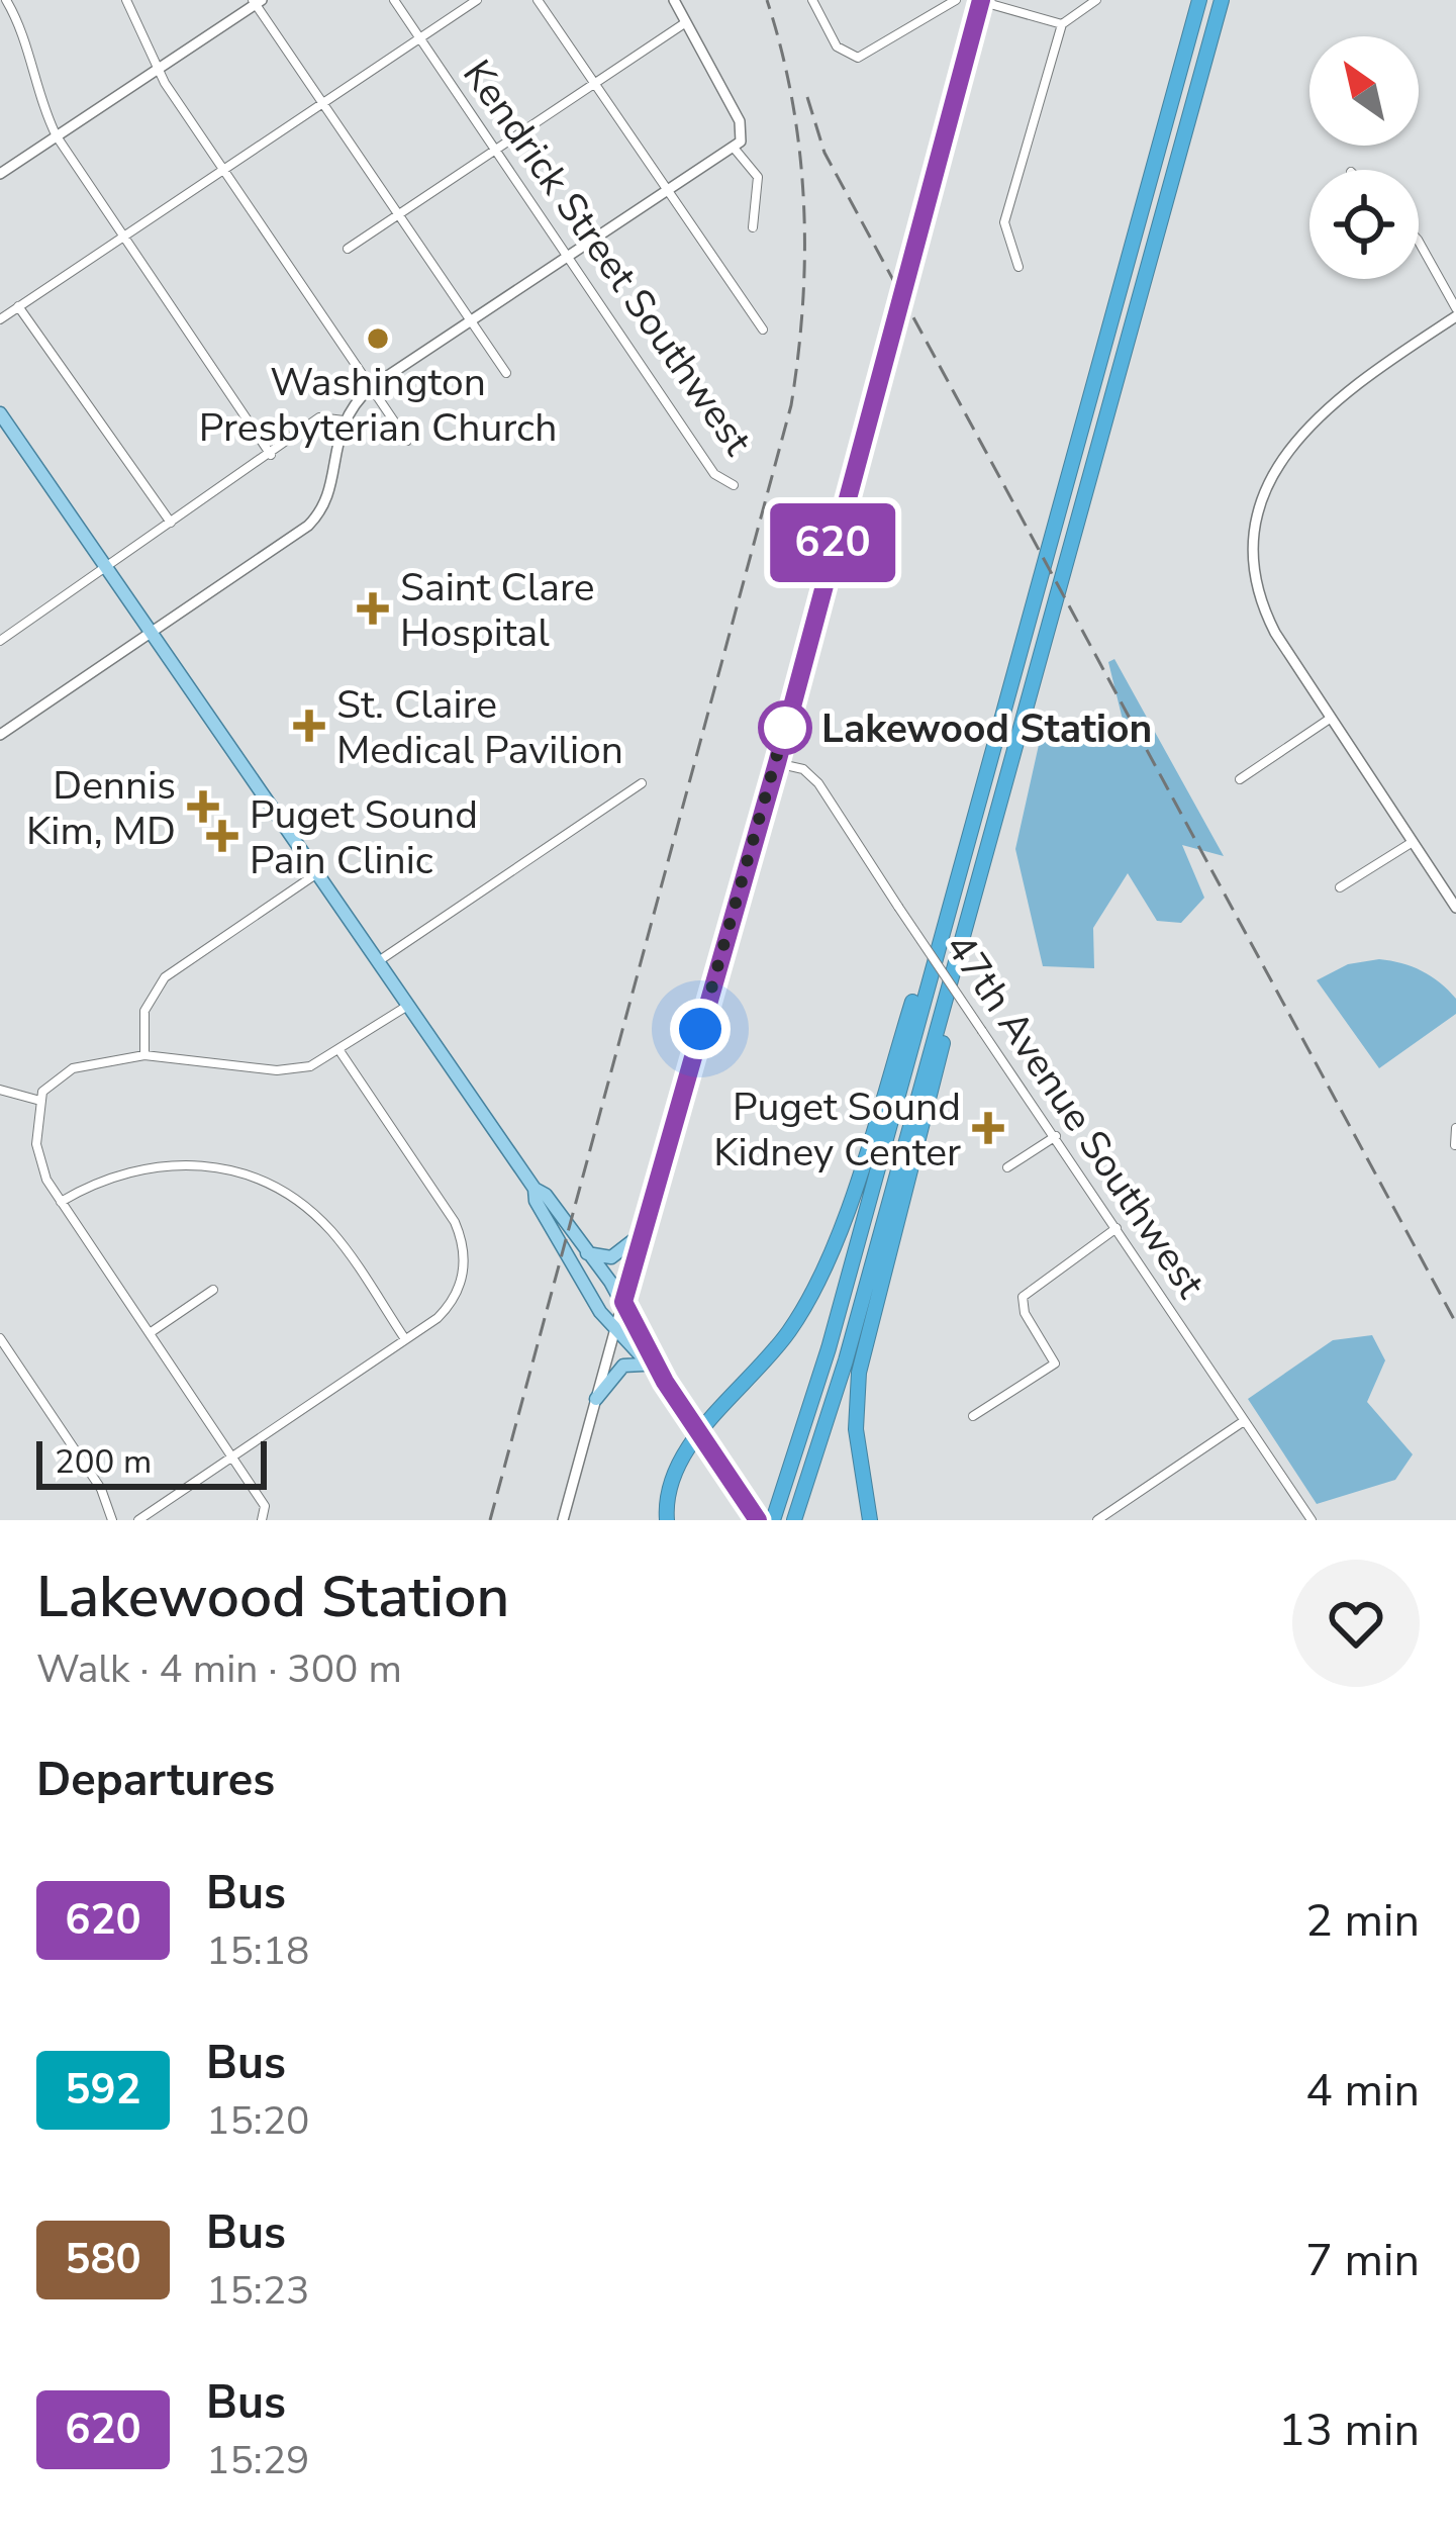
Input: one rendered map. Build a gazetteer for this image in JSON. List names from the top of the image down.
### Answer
{
  "streets": {
    "street": ["Kendrick Street Southwest", "47th Avenue Southwest"]
  },
  "places": {
    "other": ["Washington Presbyterian Church", "Lakewood Station"],
    "health": [
      "Saint Clare Hospital",
      "St. Claire Medical Pavilion",
      "Dennis Kim, MD",
      "Puget Sound Pain Clinic",
      "Puget Sound Kidney Center"
    ]
  },
  "lines": ["bus line 620"],
  "scale_bar": "200 m",
  "north": "top left",
  "page": {
    "on_map": "620",
    "scale": "200 m",
    "heading": [
      ["Lakewood Station", "Walk · 4 min · 300 m"],
      "Departures"
    ],
    "list": [
      {
        "mark": "620",
        "name": "Bus",
        "note": "15:18",
        "value": "2 min"
      },
      {
        "mark": "592",
        "name": "Bus",
        "note": "15:20",
        "value": "4 min"
      },
      {
        "mark": "580",
        "name": "Bus",
        "note": "15:23",
        "value": "7 min"
      },
      {
        "mark": "620",
        "name": "Bus",
        "note": "15:29",
        "value": "13 min"
      }
    ]
  }
}
